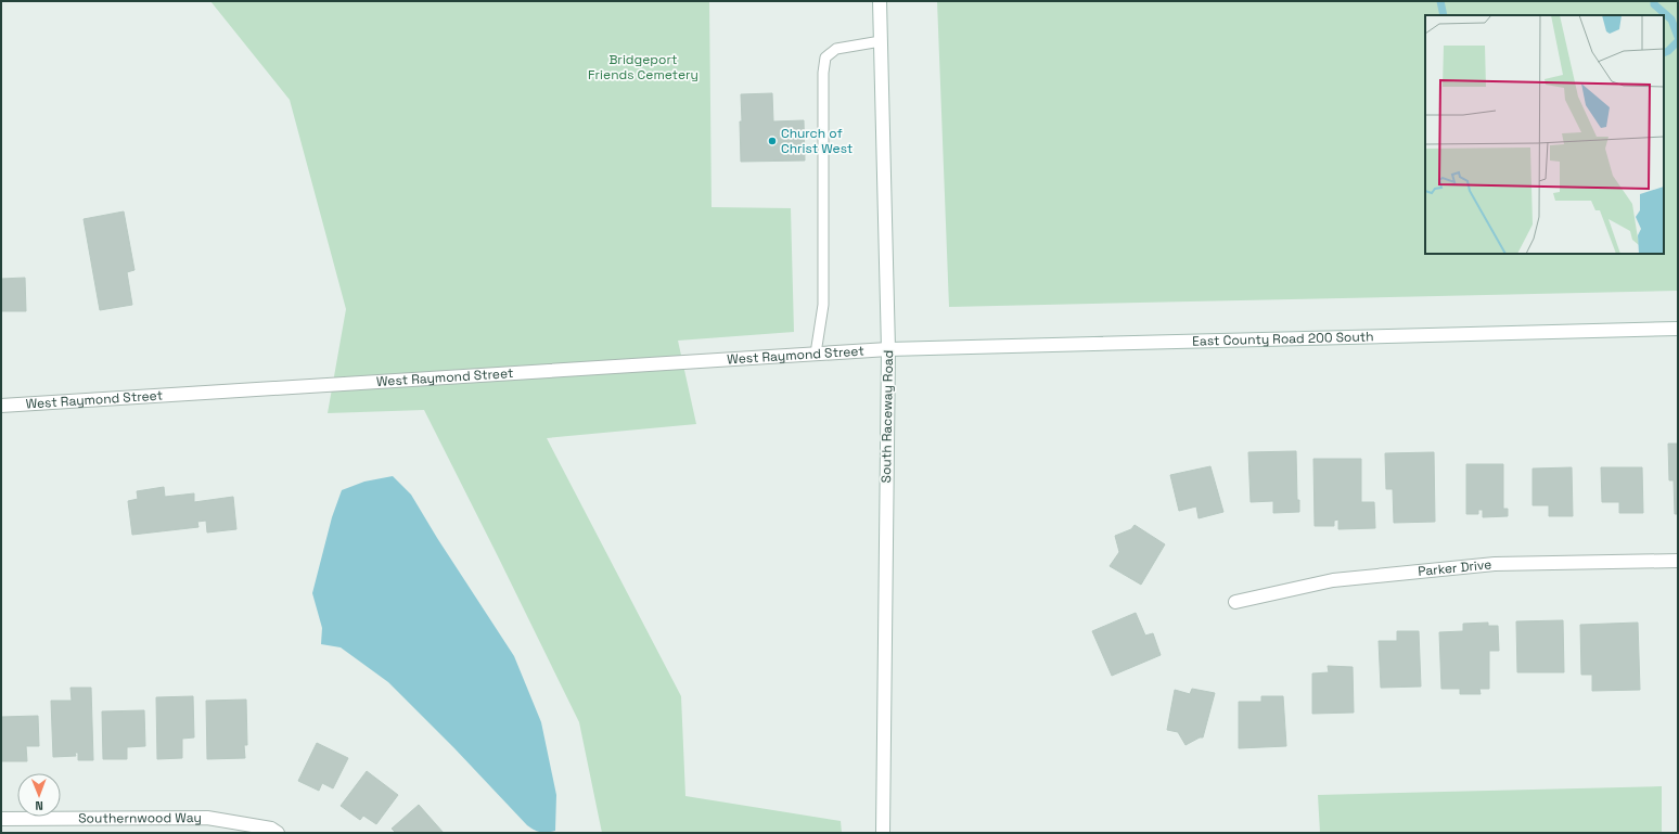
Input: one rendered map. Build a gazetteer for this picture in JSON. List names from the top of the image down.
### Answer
{
  "streets": {
    "street": [
      "East County Road 200 South",
      "West Raymond Street",
      "South Raceway Road",
      "Parker Drive",
      "Southernwood Way"
    ]
  },
  "crossings": [
    ["East County Road 200 South", "West Raymond Street"],
    ["East County Road 200 South", "South Raceway Road"],
    ["West Raymond Street", "South Raceway Road"]
  ],
  "parks": ["Bridgeport Friends Cemetery"],
  "places": ["Church of Christ West"],
  "north": "bottom"
}
